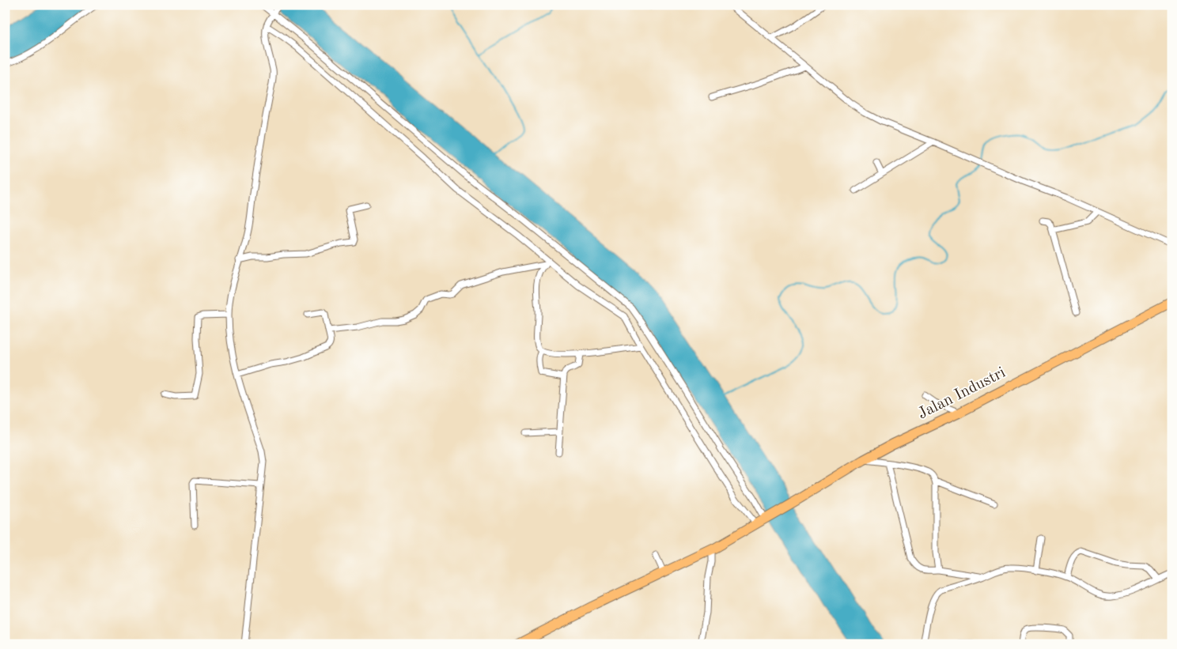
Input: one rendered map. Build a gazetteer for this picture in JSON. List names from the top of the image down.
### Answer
{
  "streets": {
    "main road": ["Jalan Industri"]
  }
}
